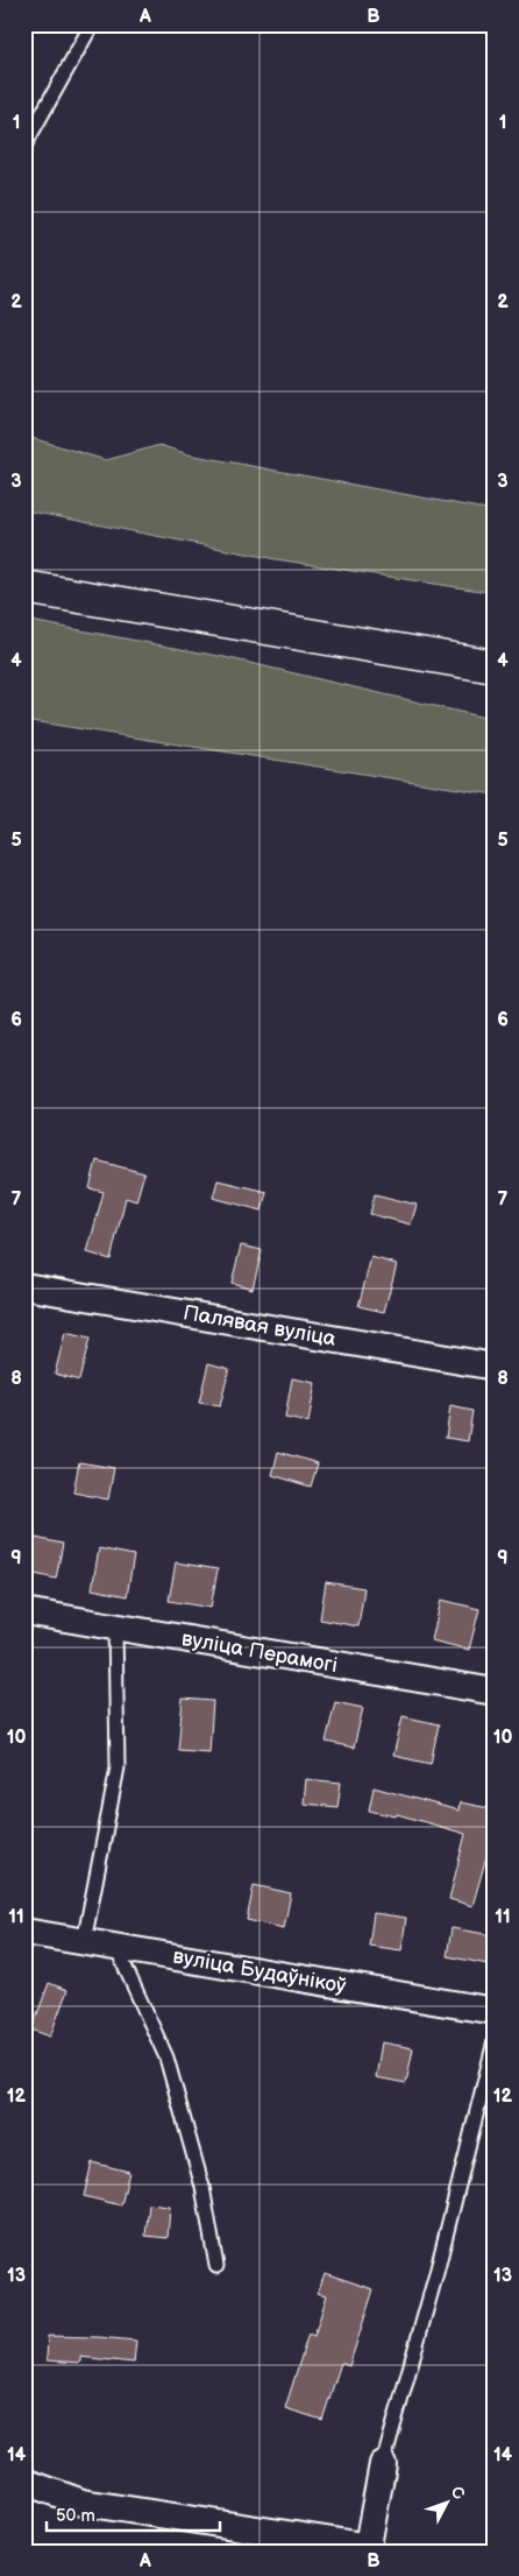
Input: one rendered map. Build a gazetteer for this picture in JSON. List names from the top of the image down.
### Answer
{
  "streets": {
    "street": ["Палявая вуліца", "вуліца Перамогі", "вуліца Будаўнікоў"]
  },
  "scale_bar": "50 m",
  "north": "top right",
  "grid": {
    "columns": ["A", "B"],
    "rows": [
      "1",
      "2",
      "3",
      "4",
      "5",
      "6",
      "7",
      "8",
      "9",
      "10",
      "11",
      "12",
      "13",
      "14"
    ]
  }
}
